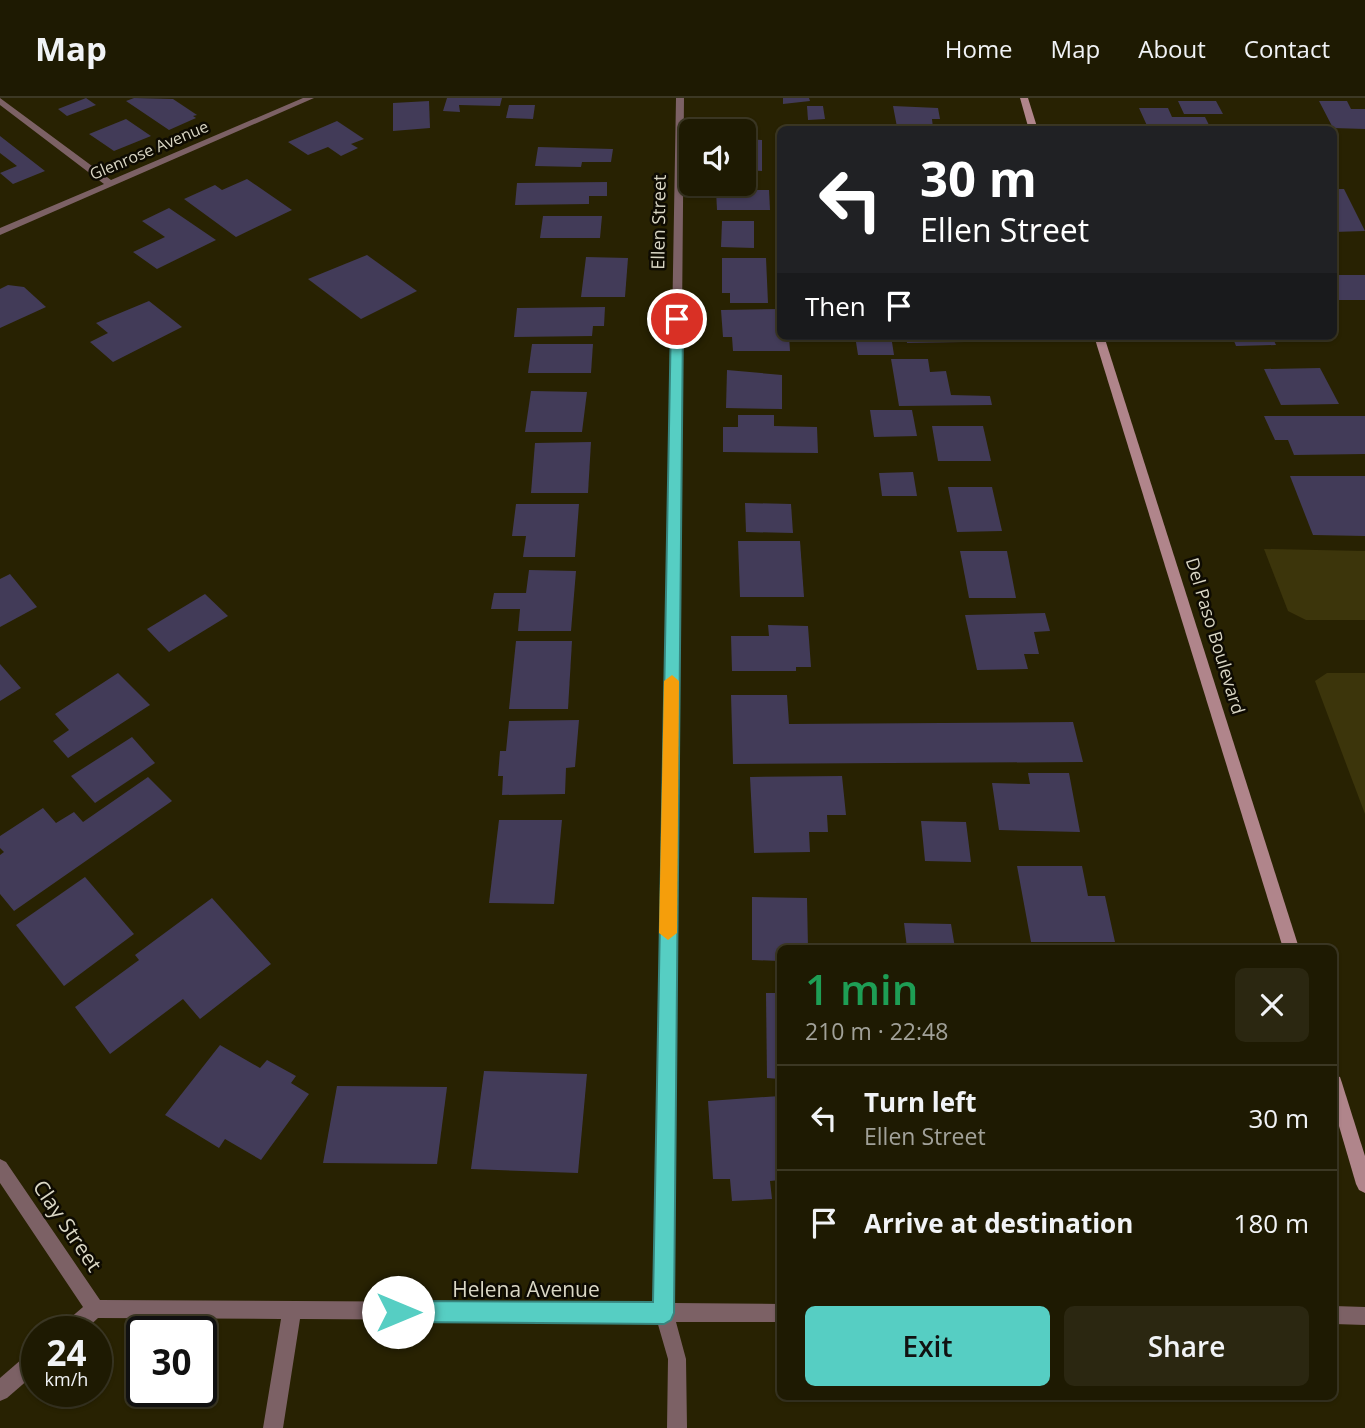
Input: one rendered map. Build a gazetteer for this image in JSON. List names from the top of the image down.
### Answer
{
  "streets": {
    "main road": ["Del Paso Boulevard"],
    "street": [
      "Glenrose Avenue",
      "Ellen Street",
      "Clay Street",
      "Helena Avenue"
    ]
  },
  "crossings": [
    ["Ellen Street", "Helena Avenue"],
    ["Clay Street", "Helena Avenue"]
  ],
  "page": {
    "header": "Map",
    "nav": [
      "Home",
      "Map",
      "About",
      "Contact"
    ],
    "turn": ["30 m", "Ellen Street"],
    "then": "Then",
    "heading": ["1 min", "210 m · 22:48"],
    "list": [
      {
        "name": "Turn left",
        "note": "Ellen Street",
        "value": "30 m"
      },
      {
        "name": "Arrive at destination",
        "value": "180 m"
      }
    ],
    "buttons": ["Exit", "Share"],
    "speed": "24 km/h",
    "limit": "30"
  }
}
